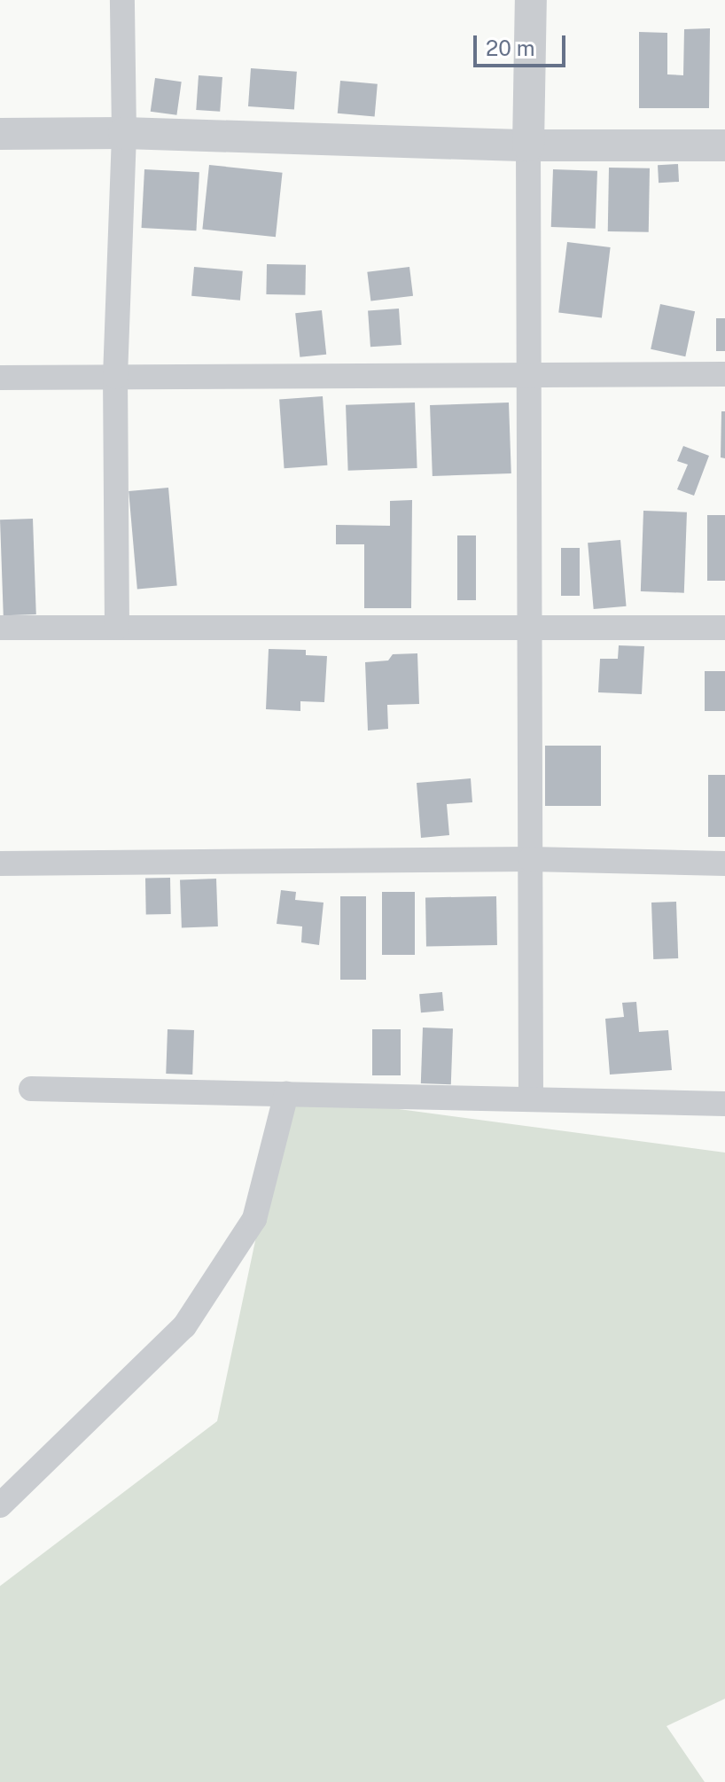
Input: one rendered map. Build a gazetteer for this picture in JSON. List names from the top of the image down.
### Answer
{
  "scale_bar": "20 m"
}
